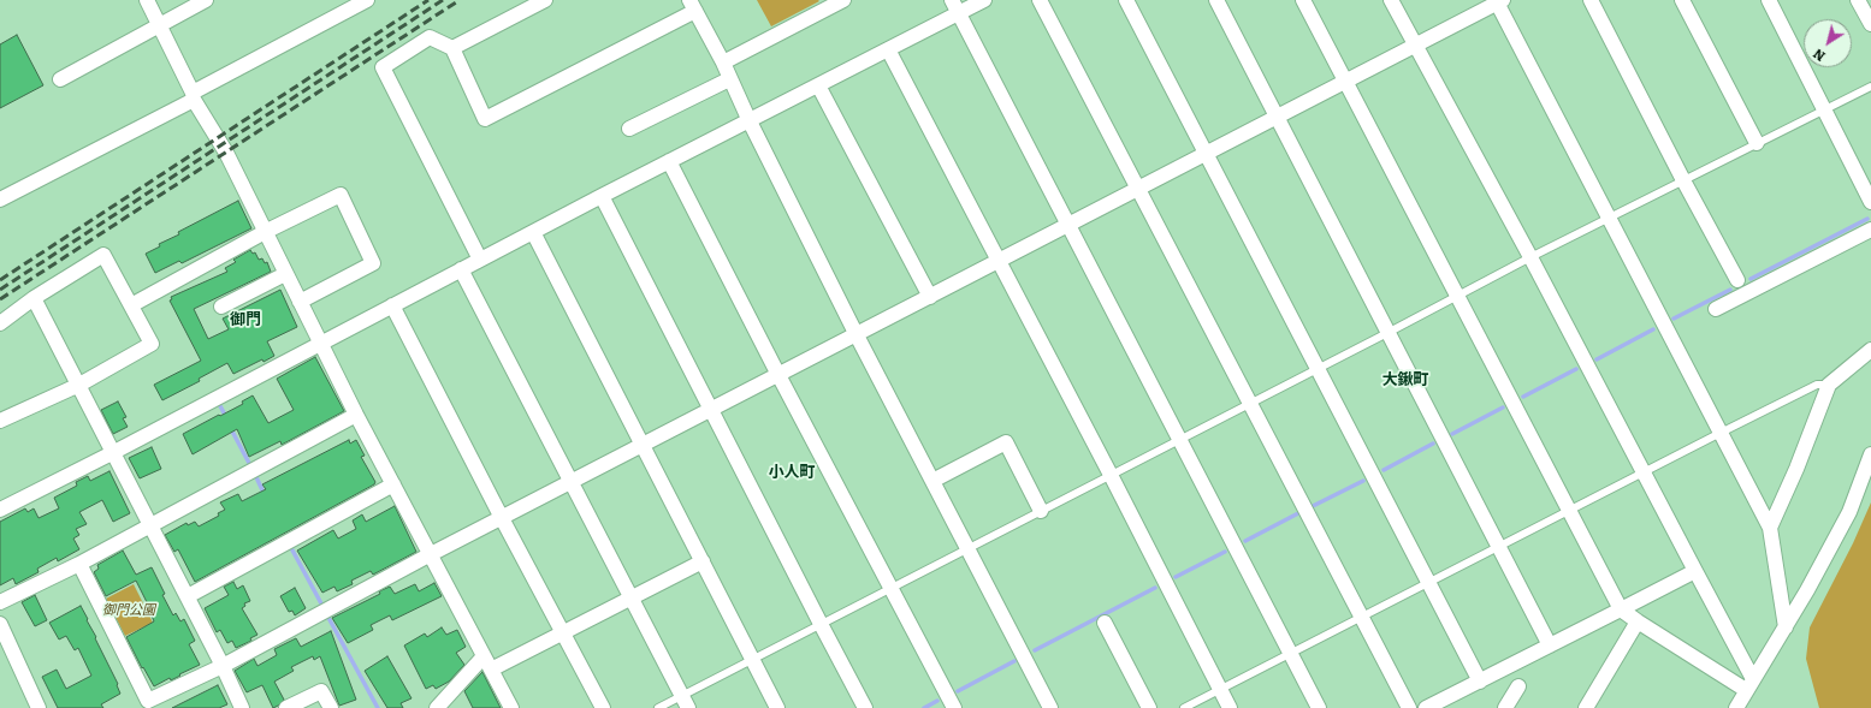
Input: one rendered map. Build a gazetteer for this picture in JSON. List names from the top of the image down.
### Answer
{
  "districts": ["御門", "大鍬町", "小人町"],
  "parks": ["御門公園"],
  "north": "bottom left"
}
